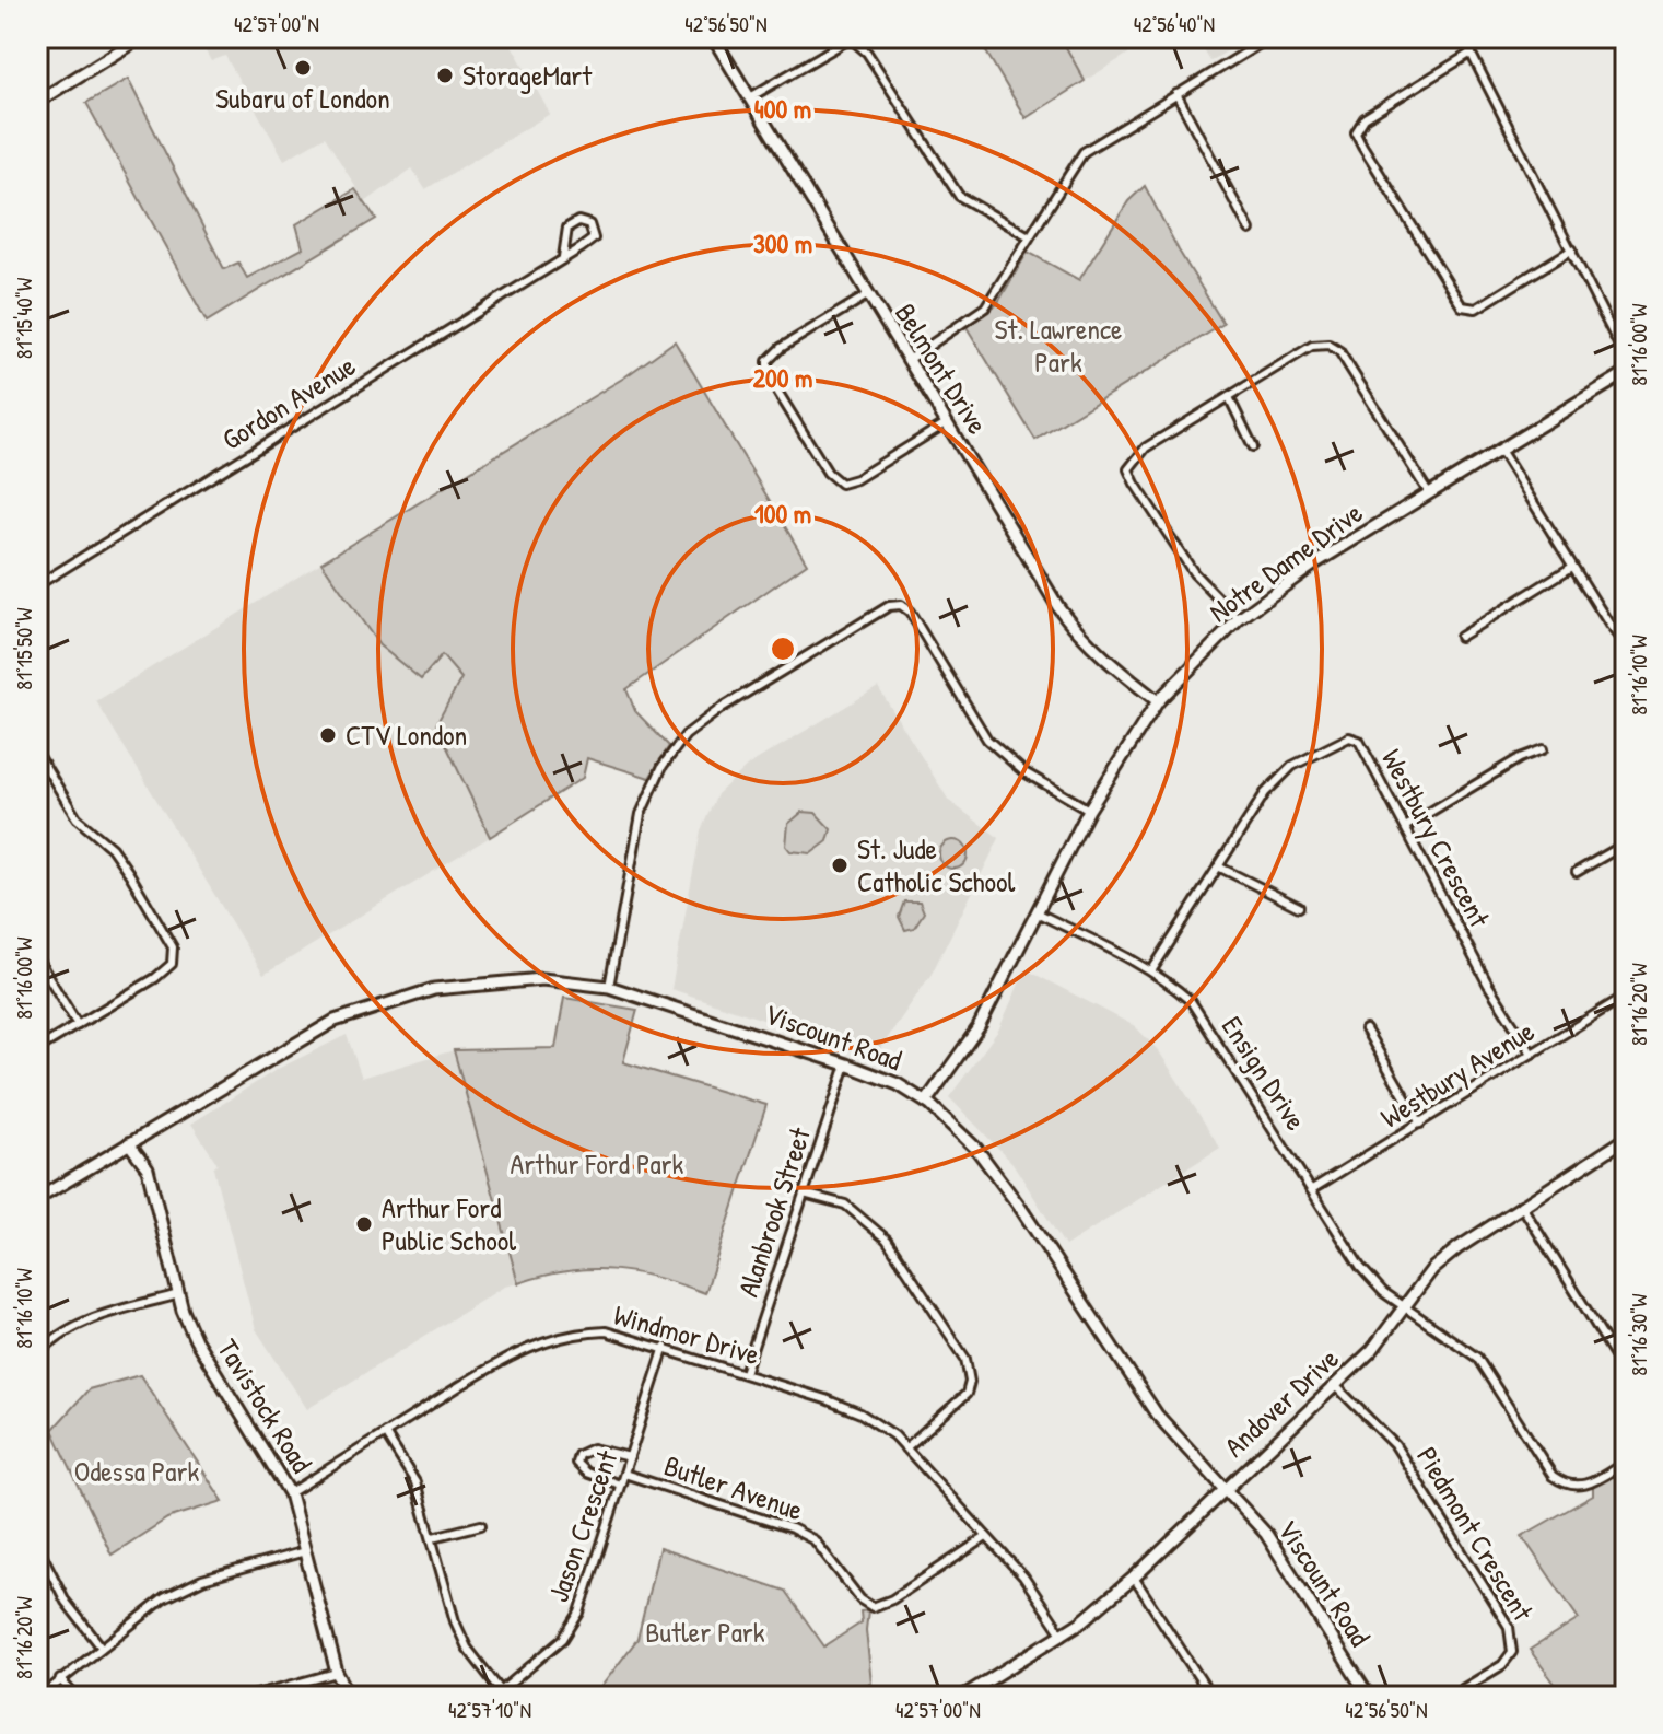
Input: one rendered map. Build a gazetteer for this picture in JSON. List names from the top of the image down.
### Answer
{
  "streets": {
    "street": [
      "Belmont Drive",
      "Gordon Avenue",
      "Notre Dame Drive",
      "Westbury Crescent",
      "Viscount Road",
      "Ensign Drive",
      "Westbury Avenue",
      "Alanbrook Street",
      "Windmor Drive",
      "Andover Drive",
      "Tavistock Road",
      "Butler Avenue",
      "Jason Crescent",
      "Piedmont Crescent"
    ]
  },
  "crossings": [
    ["Belmont Drive", "Notre Dame Drive"],
    ["Notre Dame Drive", "Viscount Road"],
    ["Notre Dame Drive", "Ensign Drive"],
    ["Westbury Crescent", "Ensign Drive"],
    ["Westbury Crescent", "Westbury Avenue"],
    ["Viscount Road", "Alanbrook Street"],
    ["Viscount Road", "Andover Drive"],
    ["Viscount Road", "Tavistock Road"],
    ["Ensign Drive", "Westbury Avenue"],
    ["Ensign Drive", "Andover Drive"],
    ["Alanbrook Street", "Windmor Drive"],
    ["Windmor Drive", "Andover Drive"],
    ["Windmor Drive", "Tavistock Road"],
    ["Windmor Drive", "Butler Avenue"],
    ["Windmor Drive", "Jason Crescent"],
    ["Andover Drive", "Piedmont Crescent"],
    ["Butler Avenue", "Jason Crescent"]
  ],
  "parks": [
    "St. Lawrence Park",
    "Arthur Ford Park",
    "Odessa Park",
    "Butler Park"
  ],
  "places": [
    "Subaru of London",
    "StorageMart",
    "CTV London",
    "St. Jude Catholic School",
    "Arthur Ford Public School"
  ],
  "coordinates": [
    "42°57'00\"N",
    "42°56'50\"N",
    "42°56'40\"N",
    "81°15'40\"W",
    "81°16'00\"W",
    "81°15'50\"W",
    "81°16'10\"W",
    "81°16'20\"W",
    "81°16'30\"W",
    "42°57'10\"N"
  ],
  "rings": [
    "400 m",
    "300 m",
    "200 m",
    "100 m"
  ]
}
